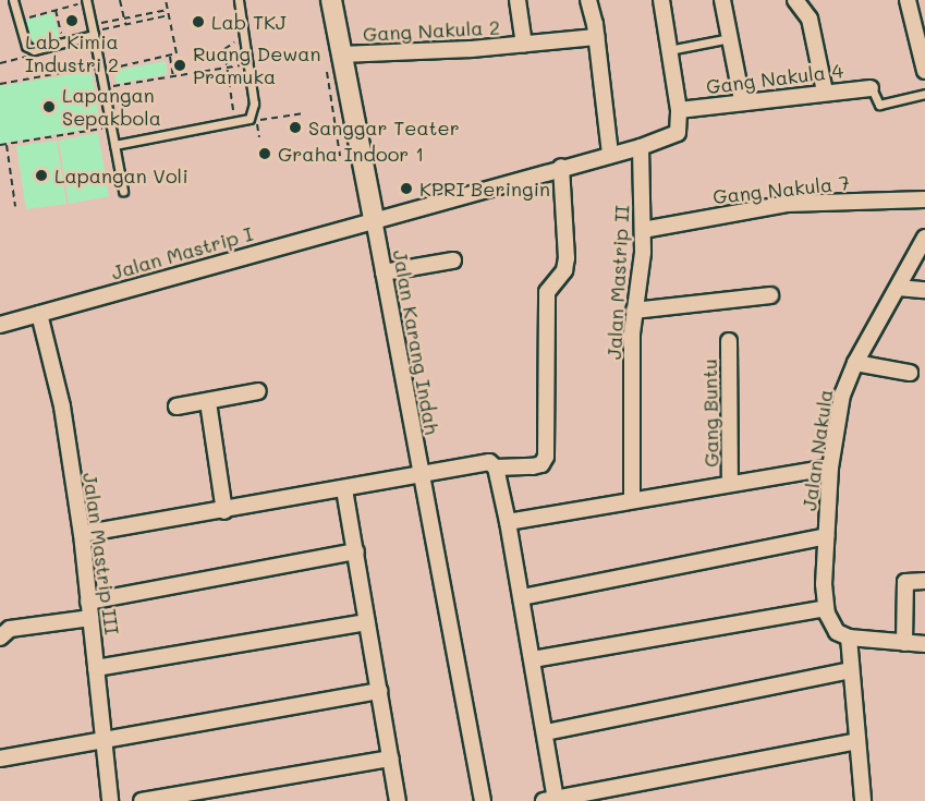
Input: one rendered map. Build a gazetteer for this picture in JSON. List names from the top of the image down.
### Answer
{
  "streets": {
    "street": [
      "Gang Nakula 2",
      "Gang Nakula 4",
      "Gang Nakula 7",
      "Jalan Mastrip I",
      "Jalan Mastrip II",
      "Jalan Karang Indah",
      "Gang Buntu",
      "Jalan Nakula",
      "Jalan Mastrip III"
    ]
  },
  "crossings": [
    ["Gang Nakula 7", "Jalan Mastrip II"],
    ["Jalan Mastrip I", "Jalan Karang Indah"],
    ["Jalan Mastrip I", "Jalan Mastrip III"]
  ],
  "places": [
    "Lab Kimia Industri 2",
    "Lab TKJ",
    "Ruang Dewan Pramuka",
    "Lapangan Sepakbola",
    "Sanggar Teater",
    "Graha Indoor 1",
    "Lapangan Voli",
    "KPRI Beringin"
  ]
}
